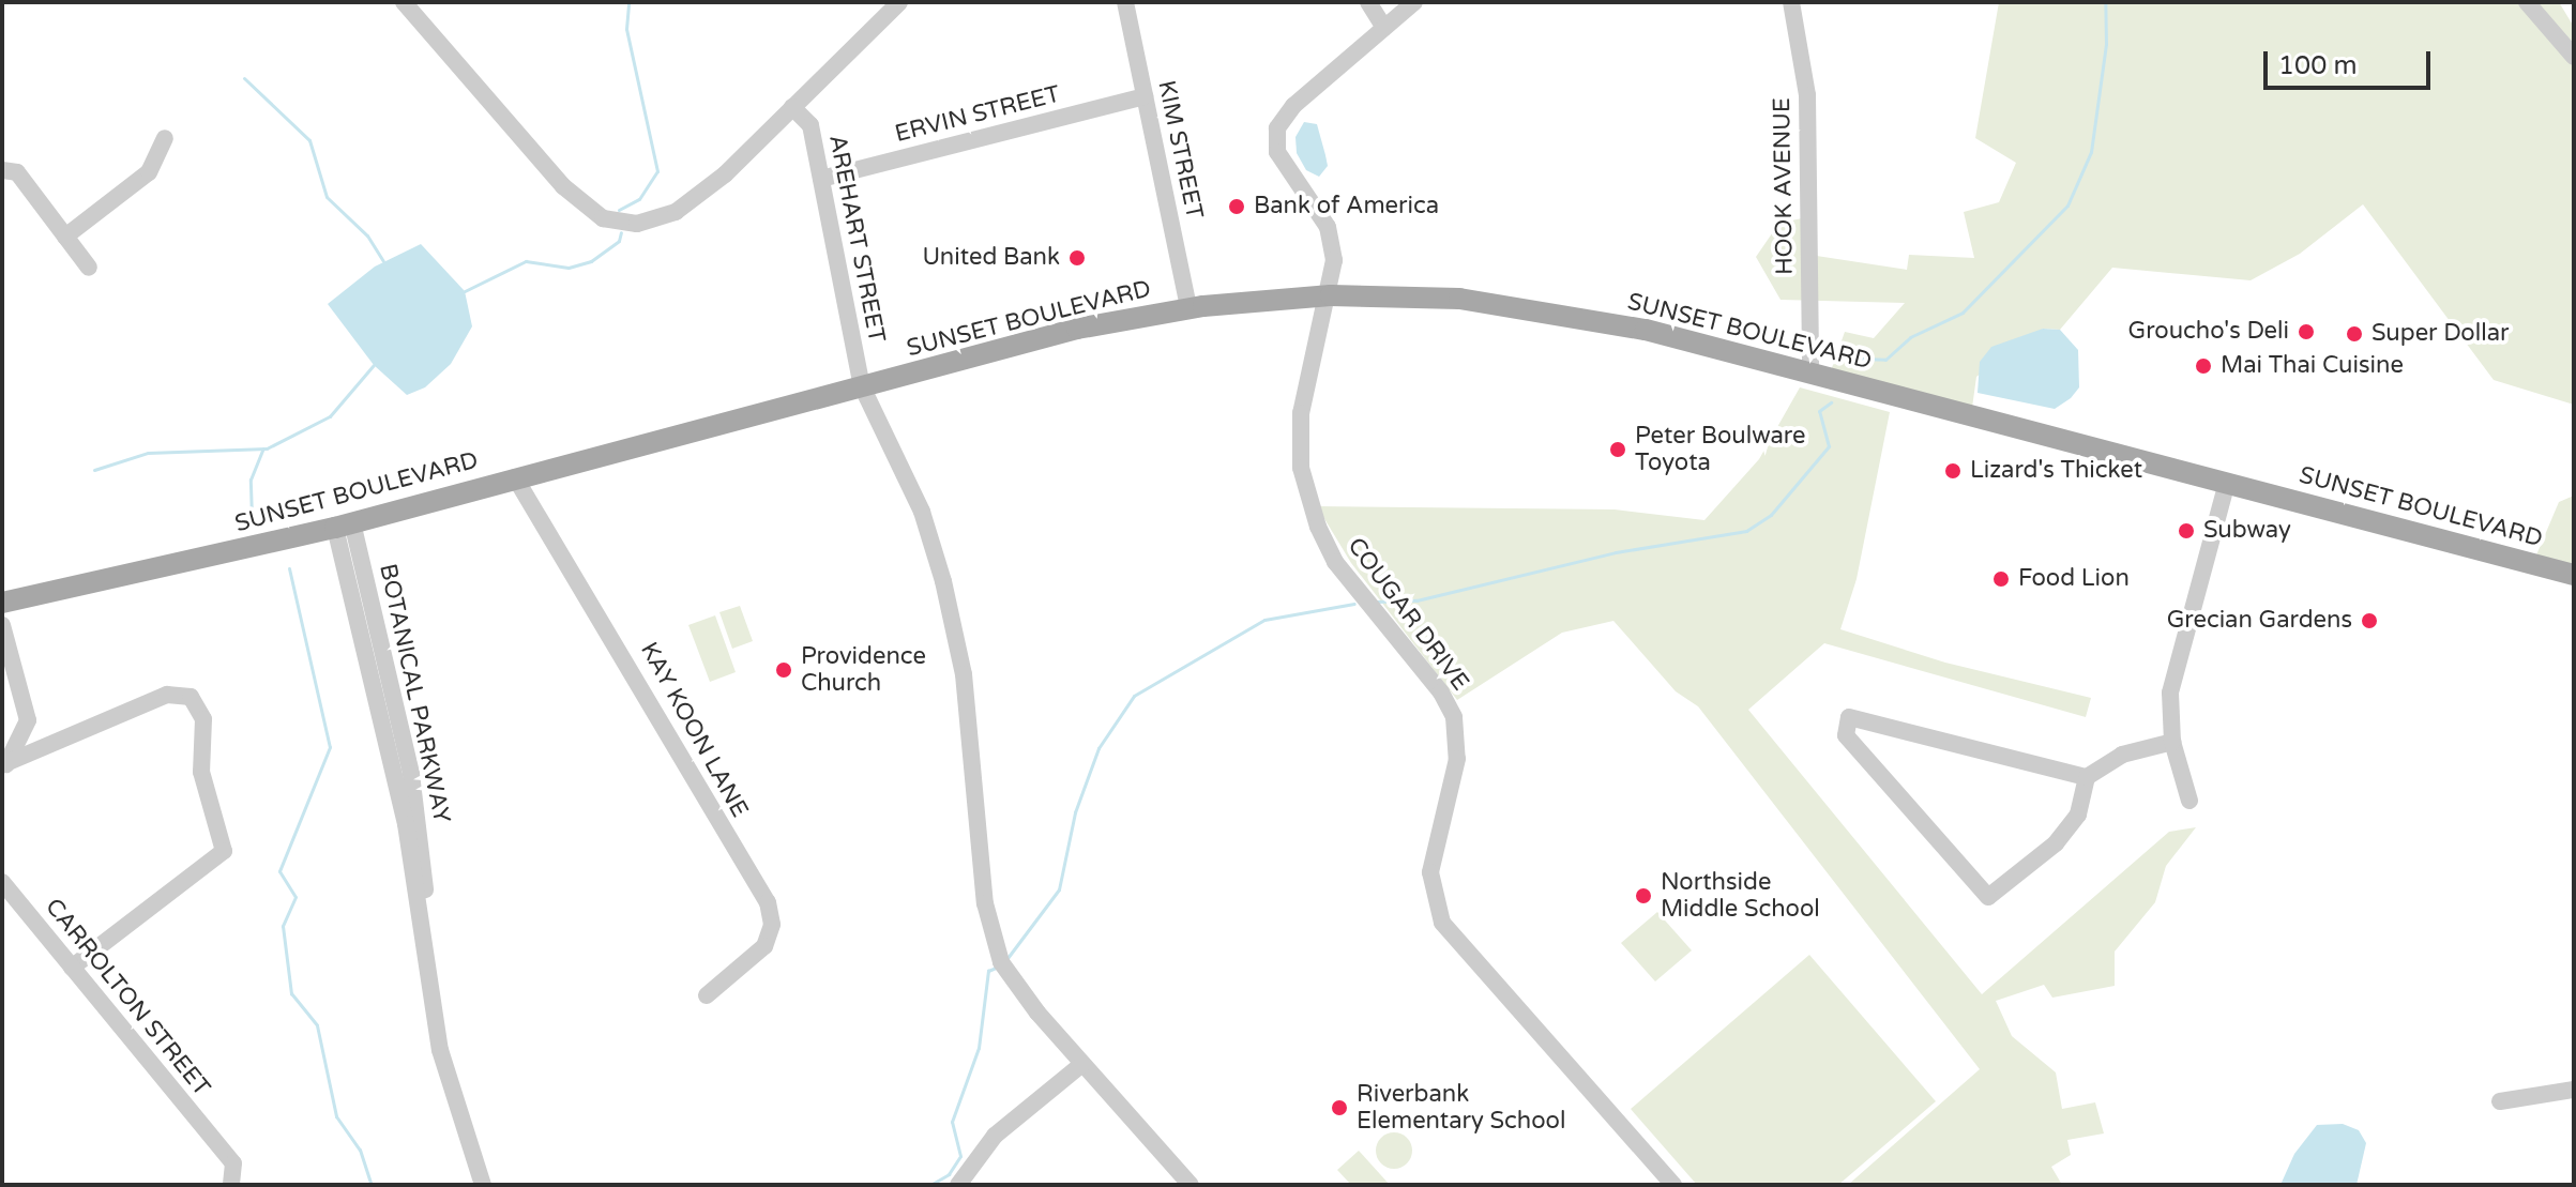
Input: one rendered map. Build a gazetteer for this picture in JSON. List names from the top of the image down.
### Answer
{
  "streets": {
    "main road": ["SUNSET BOULEVARD"],
    "street": [
      "ERVIN STREET",
      "KIM STREET",
      "HOOK AVENUE",
      "AREHART STREET",
      "COUGAR DRIVE",
      "BOTANICAL PARKWAY",
      "KAY KOON LANE",
      "CARROLTON STREET"
    ]
  },
  "crossings": [
    ["ERVIN STREET", "KIM STREET"],
    ["ERVIN STREET", "AREHART STREET"],
    ["KIM STREET", "SUNSET BOULEVARD"],
    ["HOOK AVENUE", "SUNSET BOULEVARD"],
    ["AREHART STREET", "SUNSET BOULEVARD"],
    ["SUNSET BOULEVARD", "COUGAR DRIVE"],
    ["SUNSET BOULEVARD", "BOTANICAL PARKWAY"],
    ["SUNSET BOULEVARD", "KAY KOON LANE"]
  ],
  "places": [
    "Bank of America",
    "United Bank",
    "Groucho's Deli",
    "Super Dollar",
    "Mai Thai Cuisine",
    "Peter Boulware Toyota",
    "Lizard's Thicket",
    "Subway",
    "Food Lion",
    "Grecian Gardens",
    "Providence Church",
    "Northside Middle School",
    "Riverbank Elementary School"
  ],
  "scale_bar": "100 m"
}
